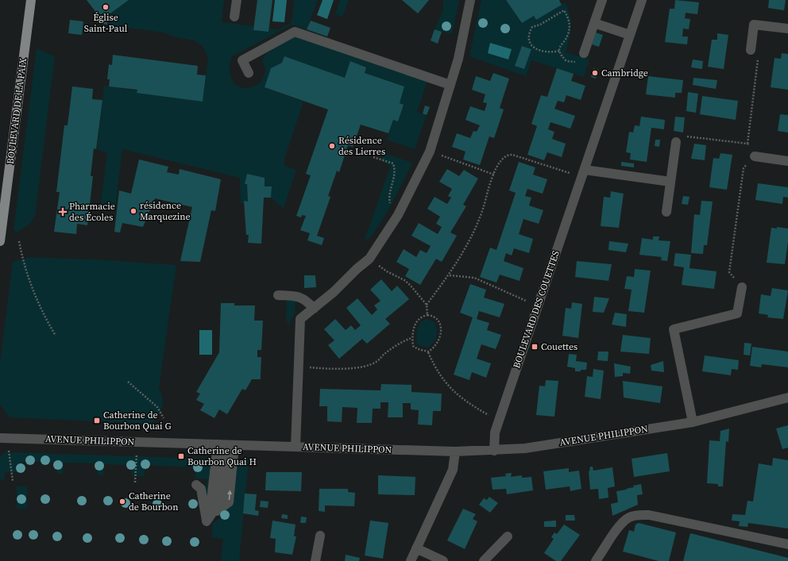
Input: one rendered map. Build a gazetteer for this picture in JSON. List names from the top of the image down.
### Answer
{
  "streets": {
    "main road": ["BOULEVARD DE LA PAIX"],
    "street": ["BOULEVARD DES COUETTES", "AVENUE PHILIPPON"]
  },
  "crossings": [
    ["BOULEVARD DES COUETTES", "AVENUE PHILIPPON"]
  ],
  "places": {
    "other": [
      "Église Saint-Paul",
      "Cambridge",
      "Résidence des Lierres",
      "résidence Marquezine",
      "Catherine de Bourbon"
    ],
    "health": ["Pharmacie des Écoles"],
    "transit": ["Couettes", "Catherine de Bourbon Quai G", "Catherine de Bourbon Quai H"]
  }
}
